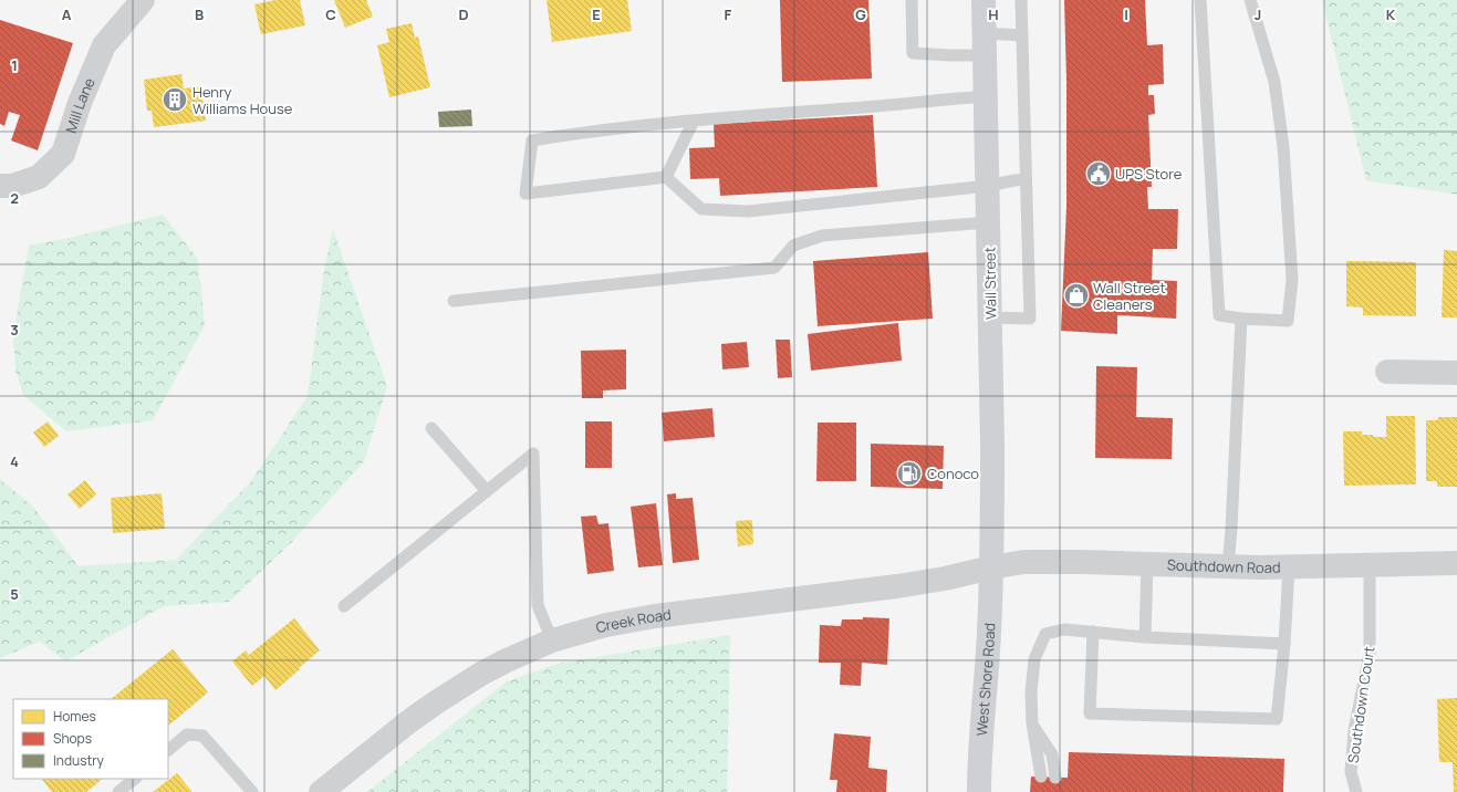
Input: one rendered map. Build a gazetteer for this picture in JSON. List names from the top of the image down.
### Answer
{
  "streets": {
    "street": [
      "Mill Lane",
      "Wall Street",
      "Southdown Road",
      "Creek Road",
      "West Shore Road"
    ],
    "lane": ["Southdown Court"]
  },
  "crossings": [
    ["Wall Street", "Southdown Road"],
    ["Wall Street", "Creek Road"],
    ["Wall Street", "West Shore Road"],
    ["Southdown Road", "Creek Road"],
    ["Southdown Road", "West Shore Road"],
    ["Southdown Road", "Southdown Court"],
    ["Creek Road", "West Shore Road"]
  ],
  "places": {
    "building": ["Henry Williams House"],
    "public building": ["UPS Store"],
    "shop": ["Wall Street Cleaners"],
    "fuel station": ["Conoco"]
  },
  "legend": ["Homes", "Shops", "Industry"],
  "grid": {
    "columns": [
      "A",
      "B",
      "C",
      "D",
      "E",
      "F",
      "G",
      "H",
      "I",
      "J",
      "K"
    ],
    "rows": [
      "1",
      "2",
      "3",
      "4",
      "5"
    ]
  }
}
